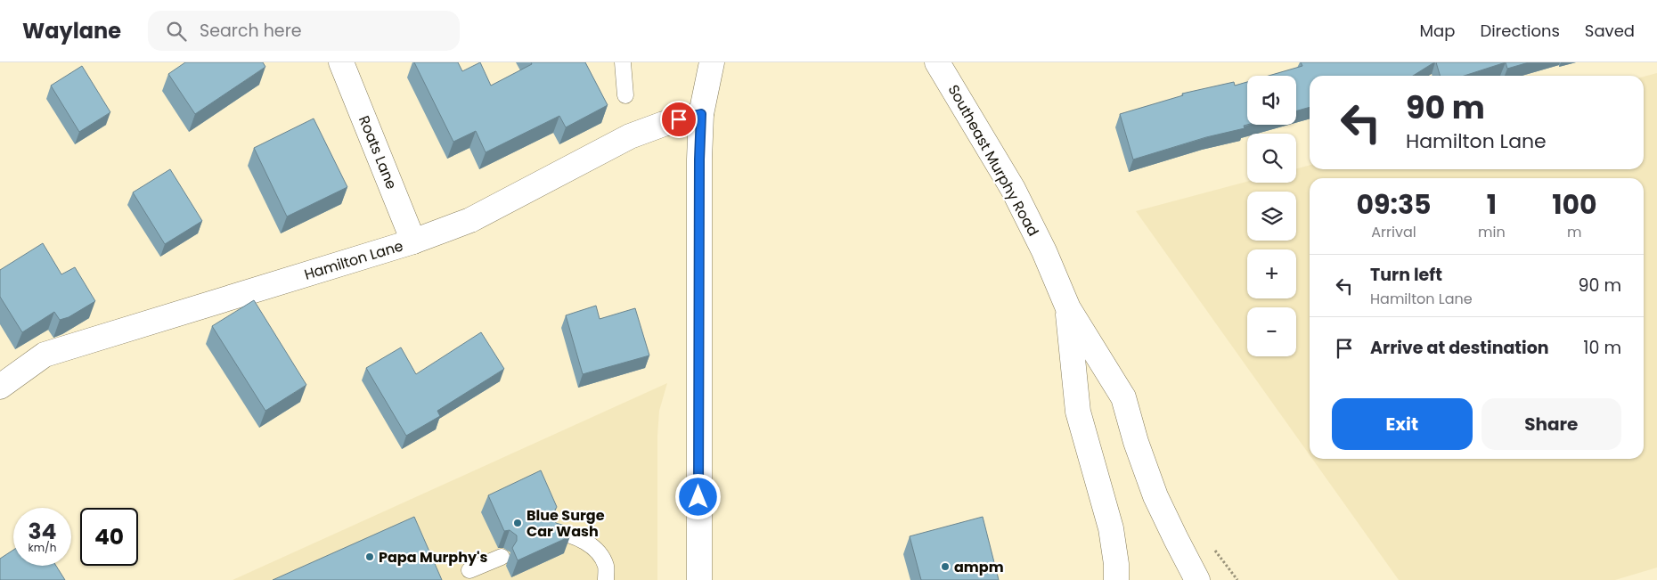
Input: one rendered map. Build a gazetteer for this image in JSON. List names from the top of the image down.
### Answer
{
  "streets": {
    "street": ["Roats Lane", "Southeast Murphy Road", "Hamilton Lane"]
  },
  "crossings": [
    ["Roats Lane", "Hamilton Lane"]
  ],
  "places": ["Blue Surge Car Wash", "Papa Murphy's", "ampm"],
  "page": {
    "header": "Waylane",
    "search": "Search here",
    "nav": ["Map", "Directions", "Saved"],
    "map_buttons": ["+", "−"],
    "turn": ["90 m", "Hamilton Lane"],
    "eta": [
      "09:35",
      "Arrival",
      "1",
      "min",
      "100",
      "m"
    ],
    "list": [
      {
        "name": "Turn left",
        "note": "Hamilton Lane",
        "value": "90 m"
      },
      {
        "name": "Arrive at destination",
        "value": "10 m"
      }
    ],
    "buttons": ["Exit", "Share"],
    "speed": "34 km/h",
    "limit": "40"
  }
}
